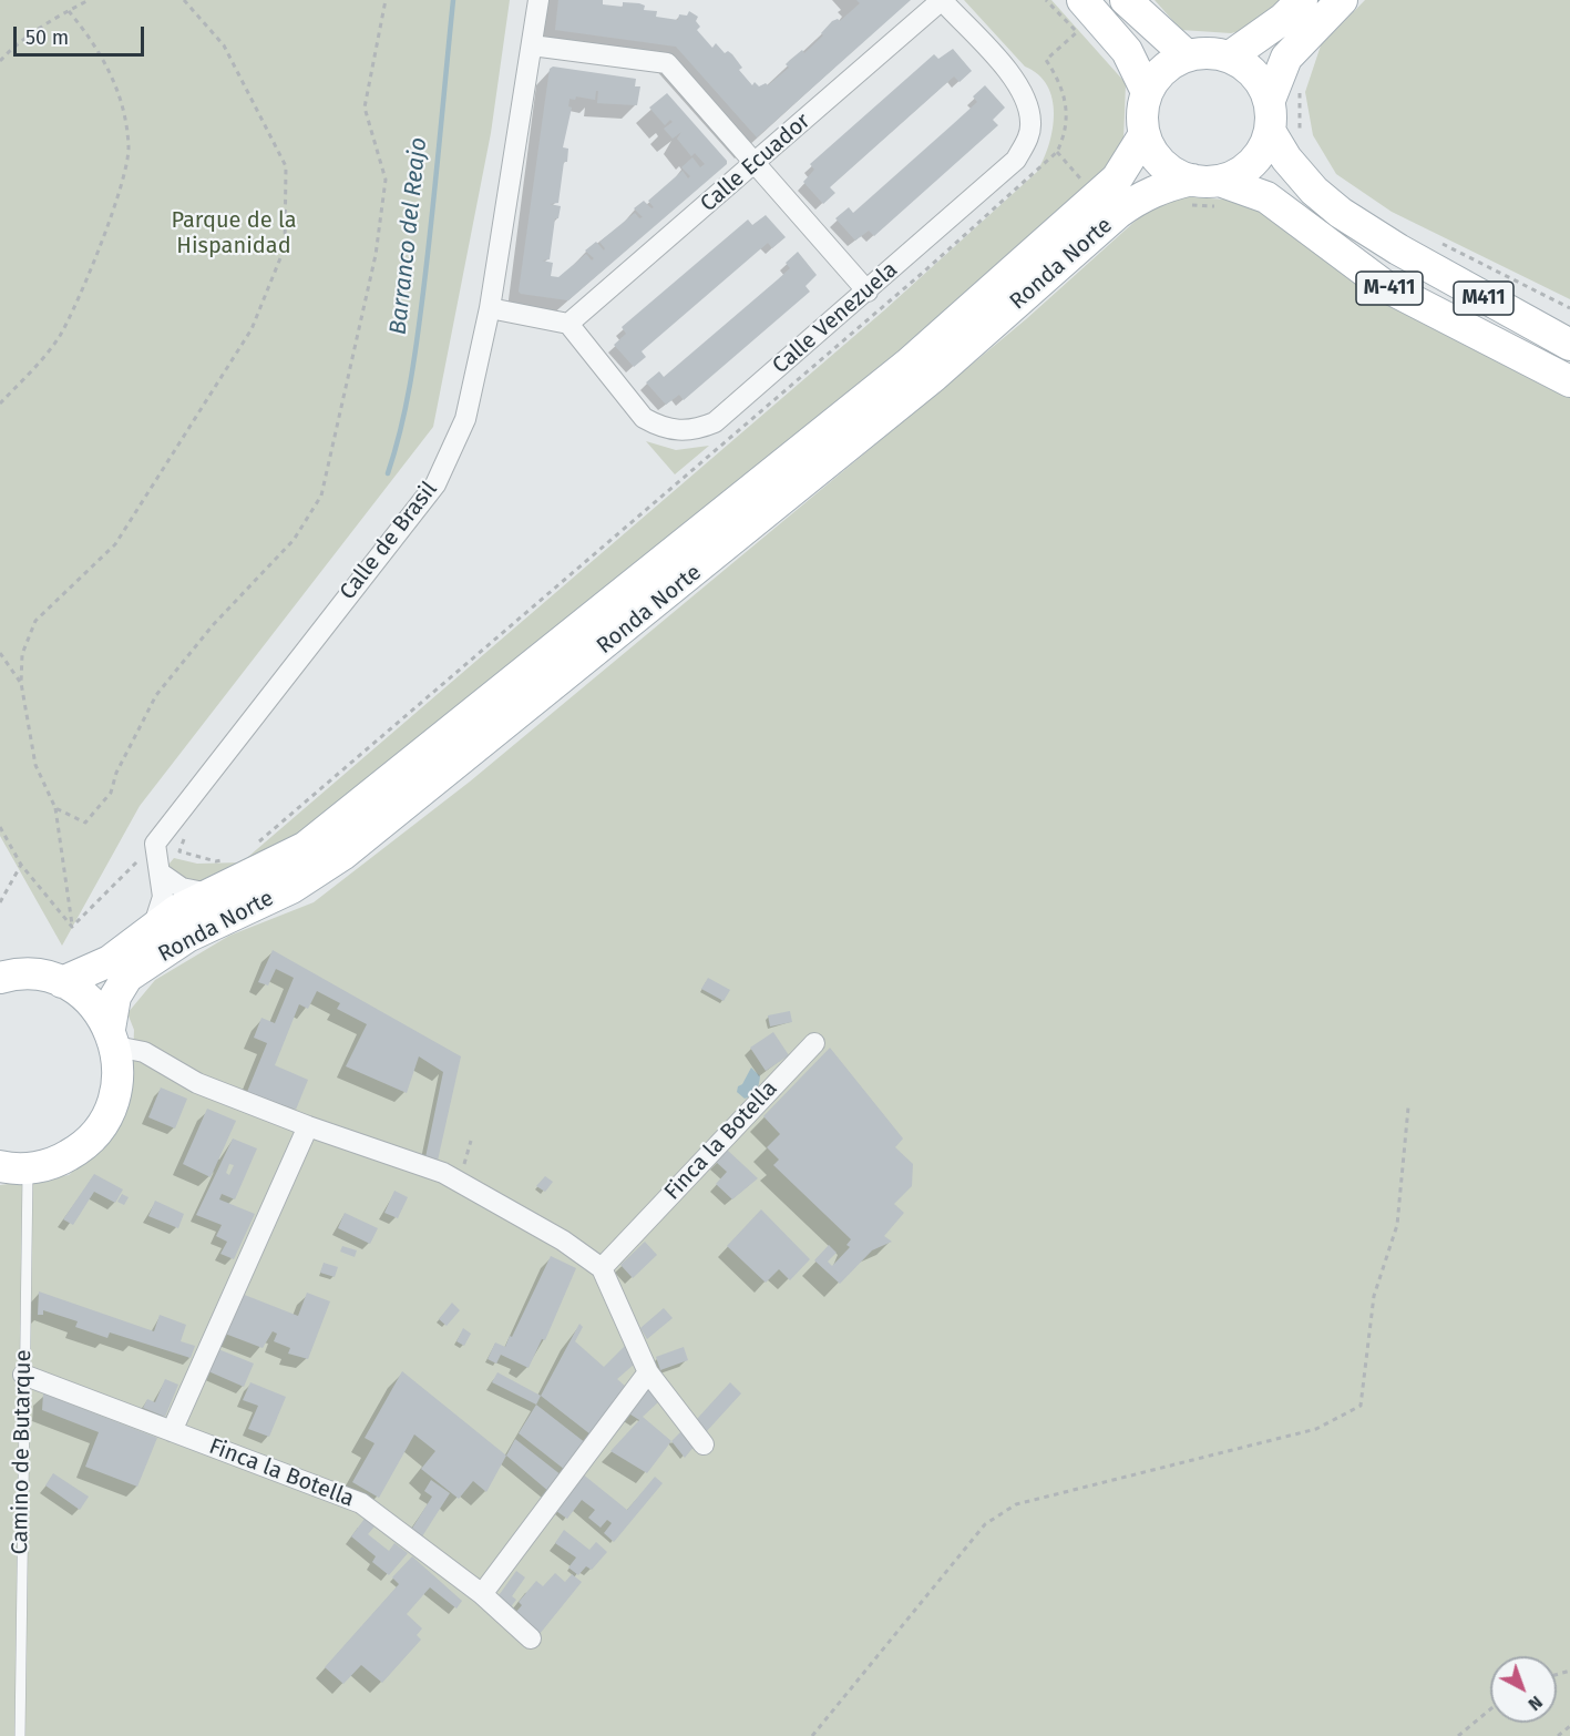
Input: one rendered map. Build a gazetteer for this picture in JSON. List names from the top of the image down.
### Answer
{
  "streets": {
    "main road": ["Ronda Norte", "M-411", "M411"],
    "street": [
      "Calle Ecuador",
      "Calle Venezuela",
      "Calle de Brasil",
      "Finca la Botella"
    ],
    "lane": ["Camino de Butarque"]
  },
  "crossings": [
    ["Calle Ecuador", "Calle Venezuela"],
    ["Ronda Norte", "M-411"],
    ["Ronda Norte", "M411"],
    ["Ronda Norte", "Camino de Butarque"],
    ["M-411", "M411"],
    ["Finca la Botella", "Camino de Butarque"]
  ],
  "water": ["Barranco del Reajo"],
  "parks": ["Parque de la Hispanidad"],
  "scale_bar": "50 m",
  "north": "bottom right"
}
